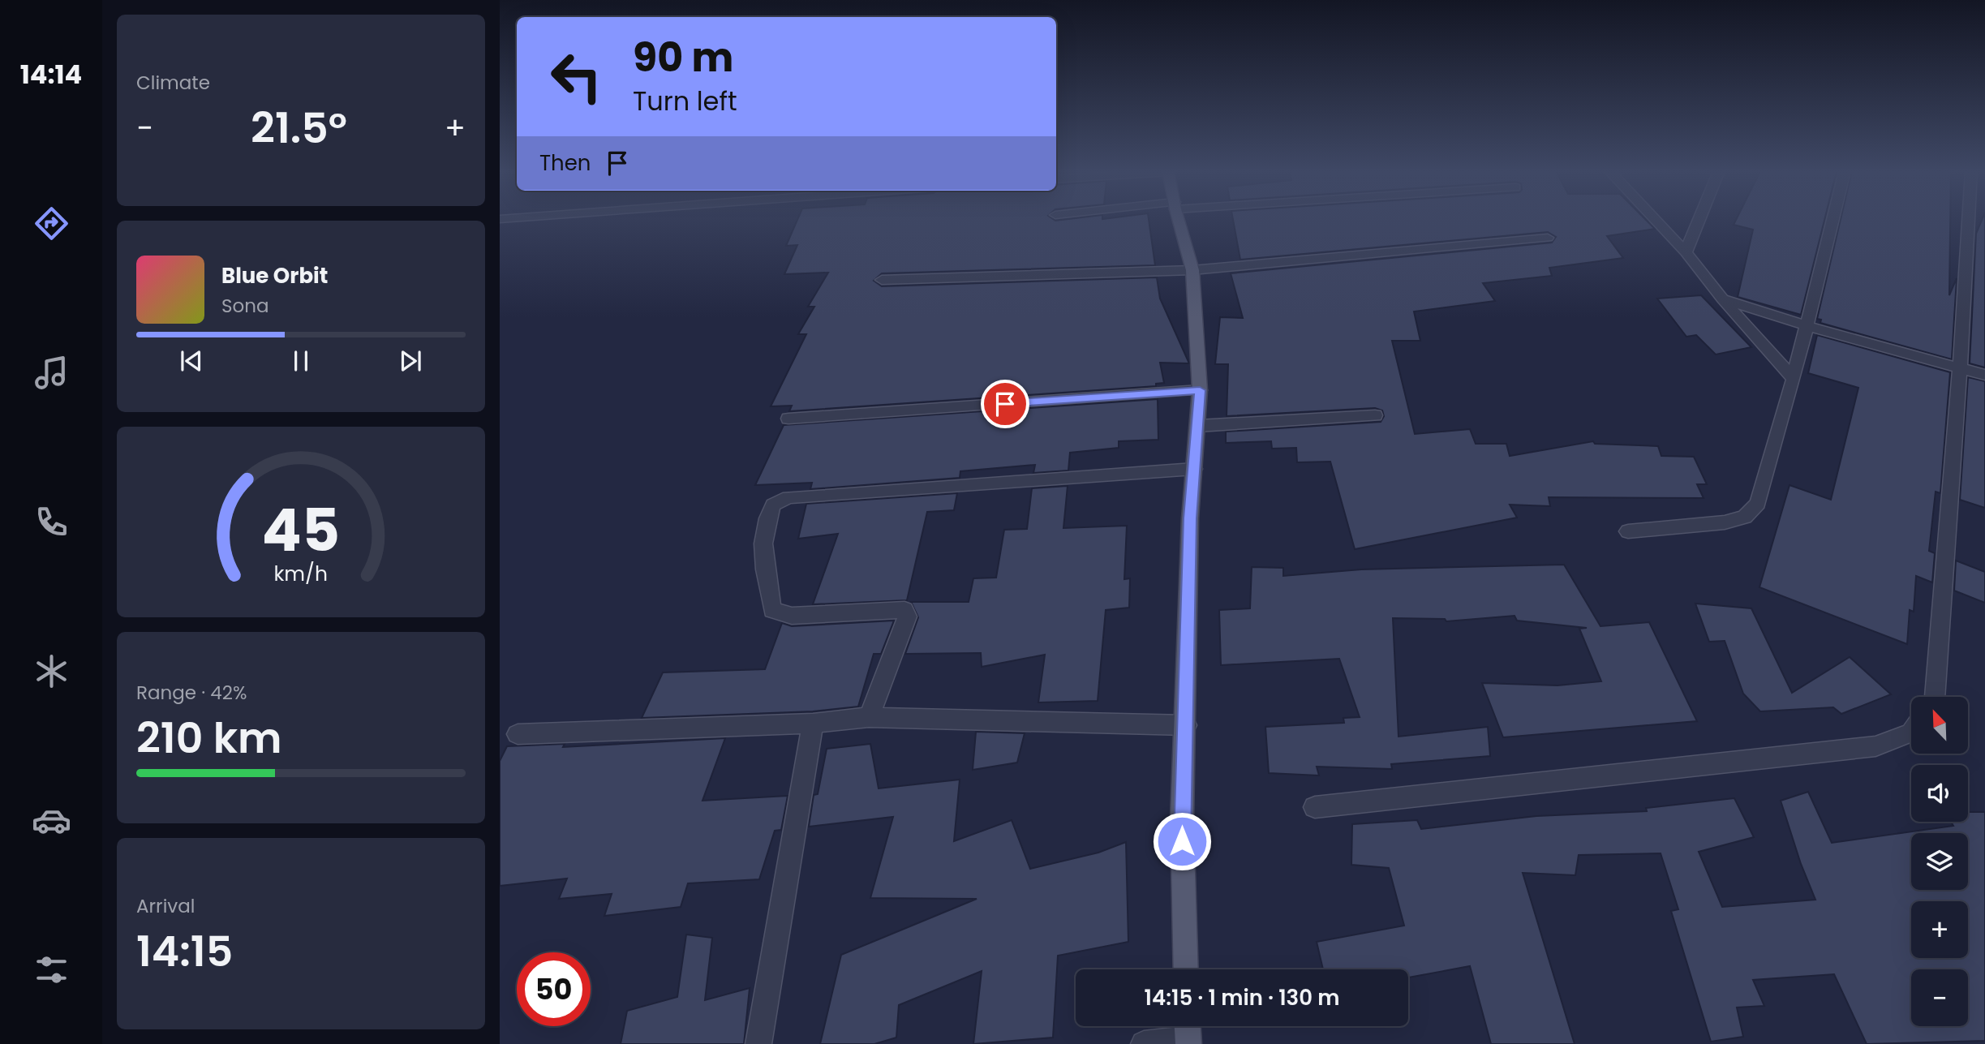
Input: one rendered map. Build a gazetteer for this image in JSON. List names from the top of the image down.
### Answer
{
  "north": "top left",
  "page": {
    "tabs": "14:14",
    "tile": [
      "Climate",
      ["Range · 42%", "210 km"],
      ["Arrival", "14:15"]
    ],
    "turn": ["90 m", "Turn left"],
    "heat": ["−", "21.5°", "+"],
    "then": "Then",
    "song": ["Blue Orbit", "Sona"],
    "map_buttons": ["+", "−"],
    "limit": "50",
    "trip": "14:15 · 1 min · 130 m",
    "gauge": ["45", "km/h"]
  }
}
